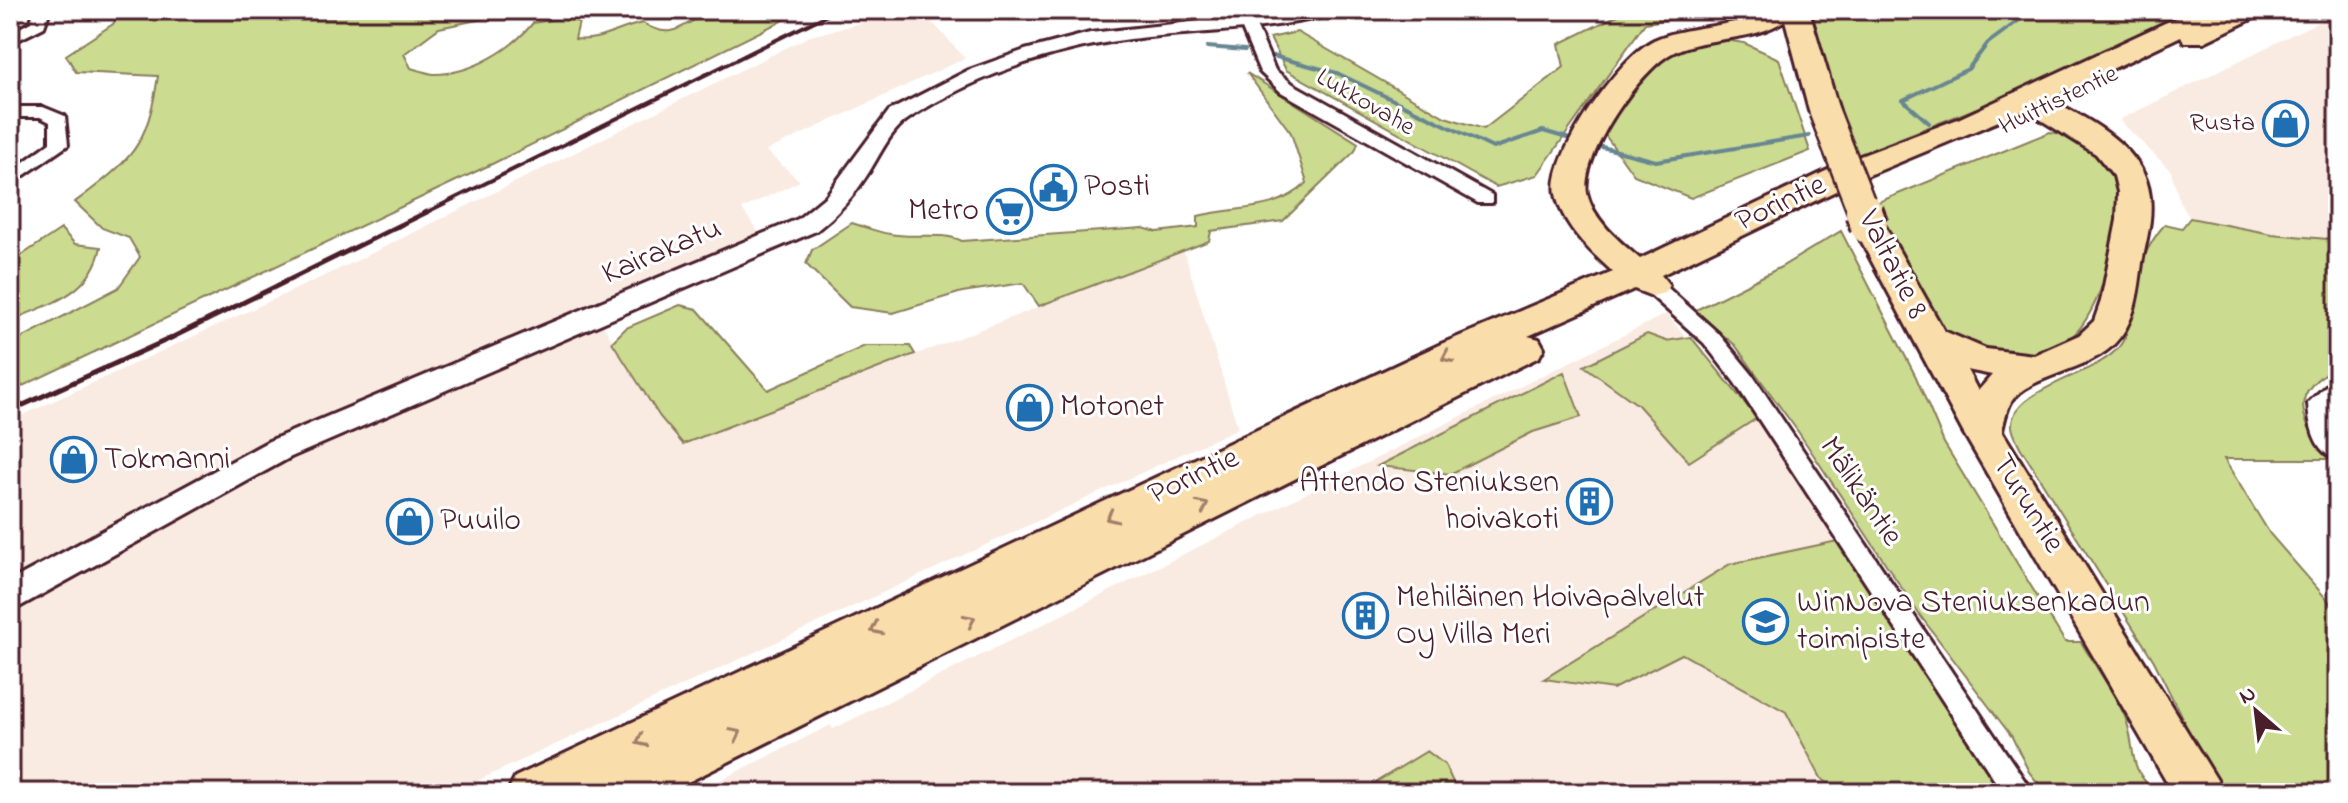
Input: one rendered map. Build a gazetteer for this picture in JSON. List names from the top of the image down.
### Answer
{
  "streets": {
    "highway": [
      "Huittistentie",
      "Porintie",
      "Valtatie 8",
      "Turuntie"
    ],
    "main road": ["Kairakatu"],
    "street": ["Lukkovahe", "Mälikäntie"]
  },
  "crossings": [
    ["Huittistentie", "Porintie"],
    ["Lukkovahe", "Kairakatu"],
    ["Porintie", "Mälikäntie"],
    ["Valtatie 8", "Turuntie"]
  ],
  "places": {
    "shop": [
      "Rusta",
      "Motonet",
      "Tokmanni",
      "Puuilo"
    ],
    "public building": ["Posti"],
    "supermarket": ["Metro"],
    "building": ["Attendo Steniuksen hoivakoti", "Mehiläinen Hoivapalvelut Oy Villa Meri"],
    "school or university": ["WinNova Steniuksenkadun toimipiste"]
  },
  "north": "top left"
}
